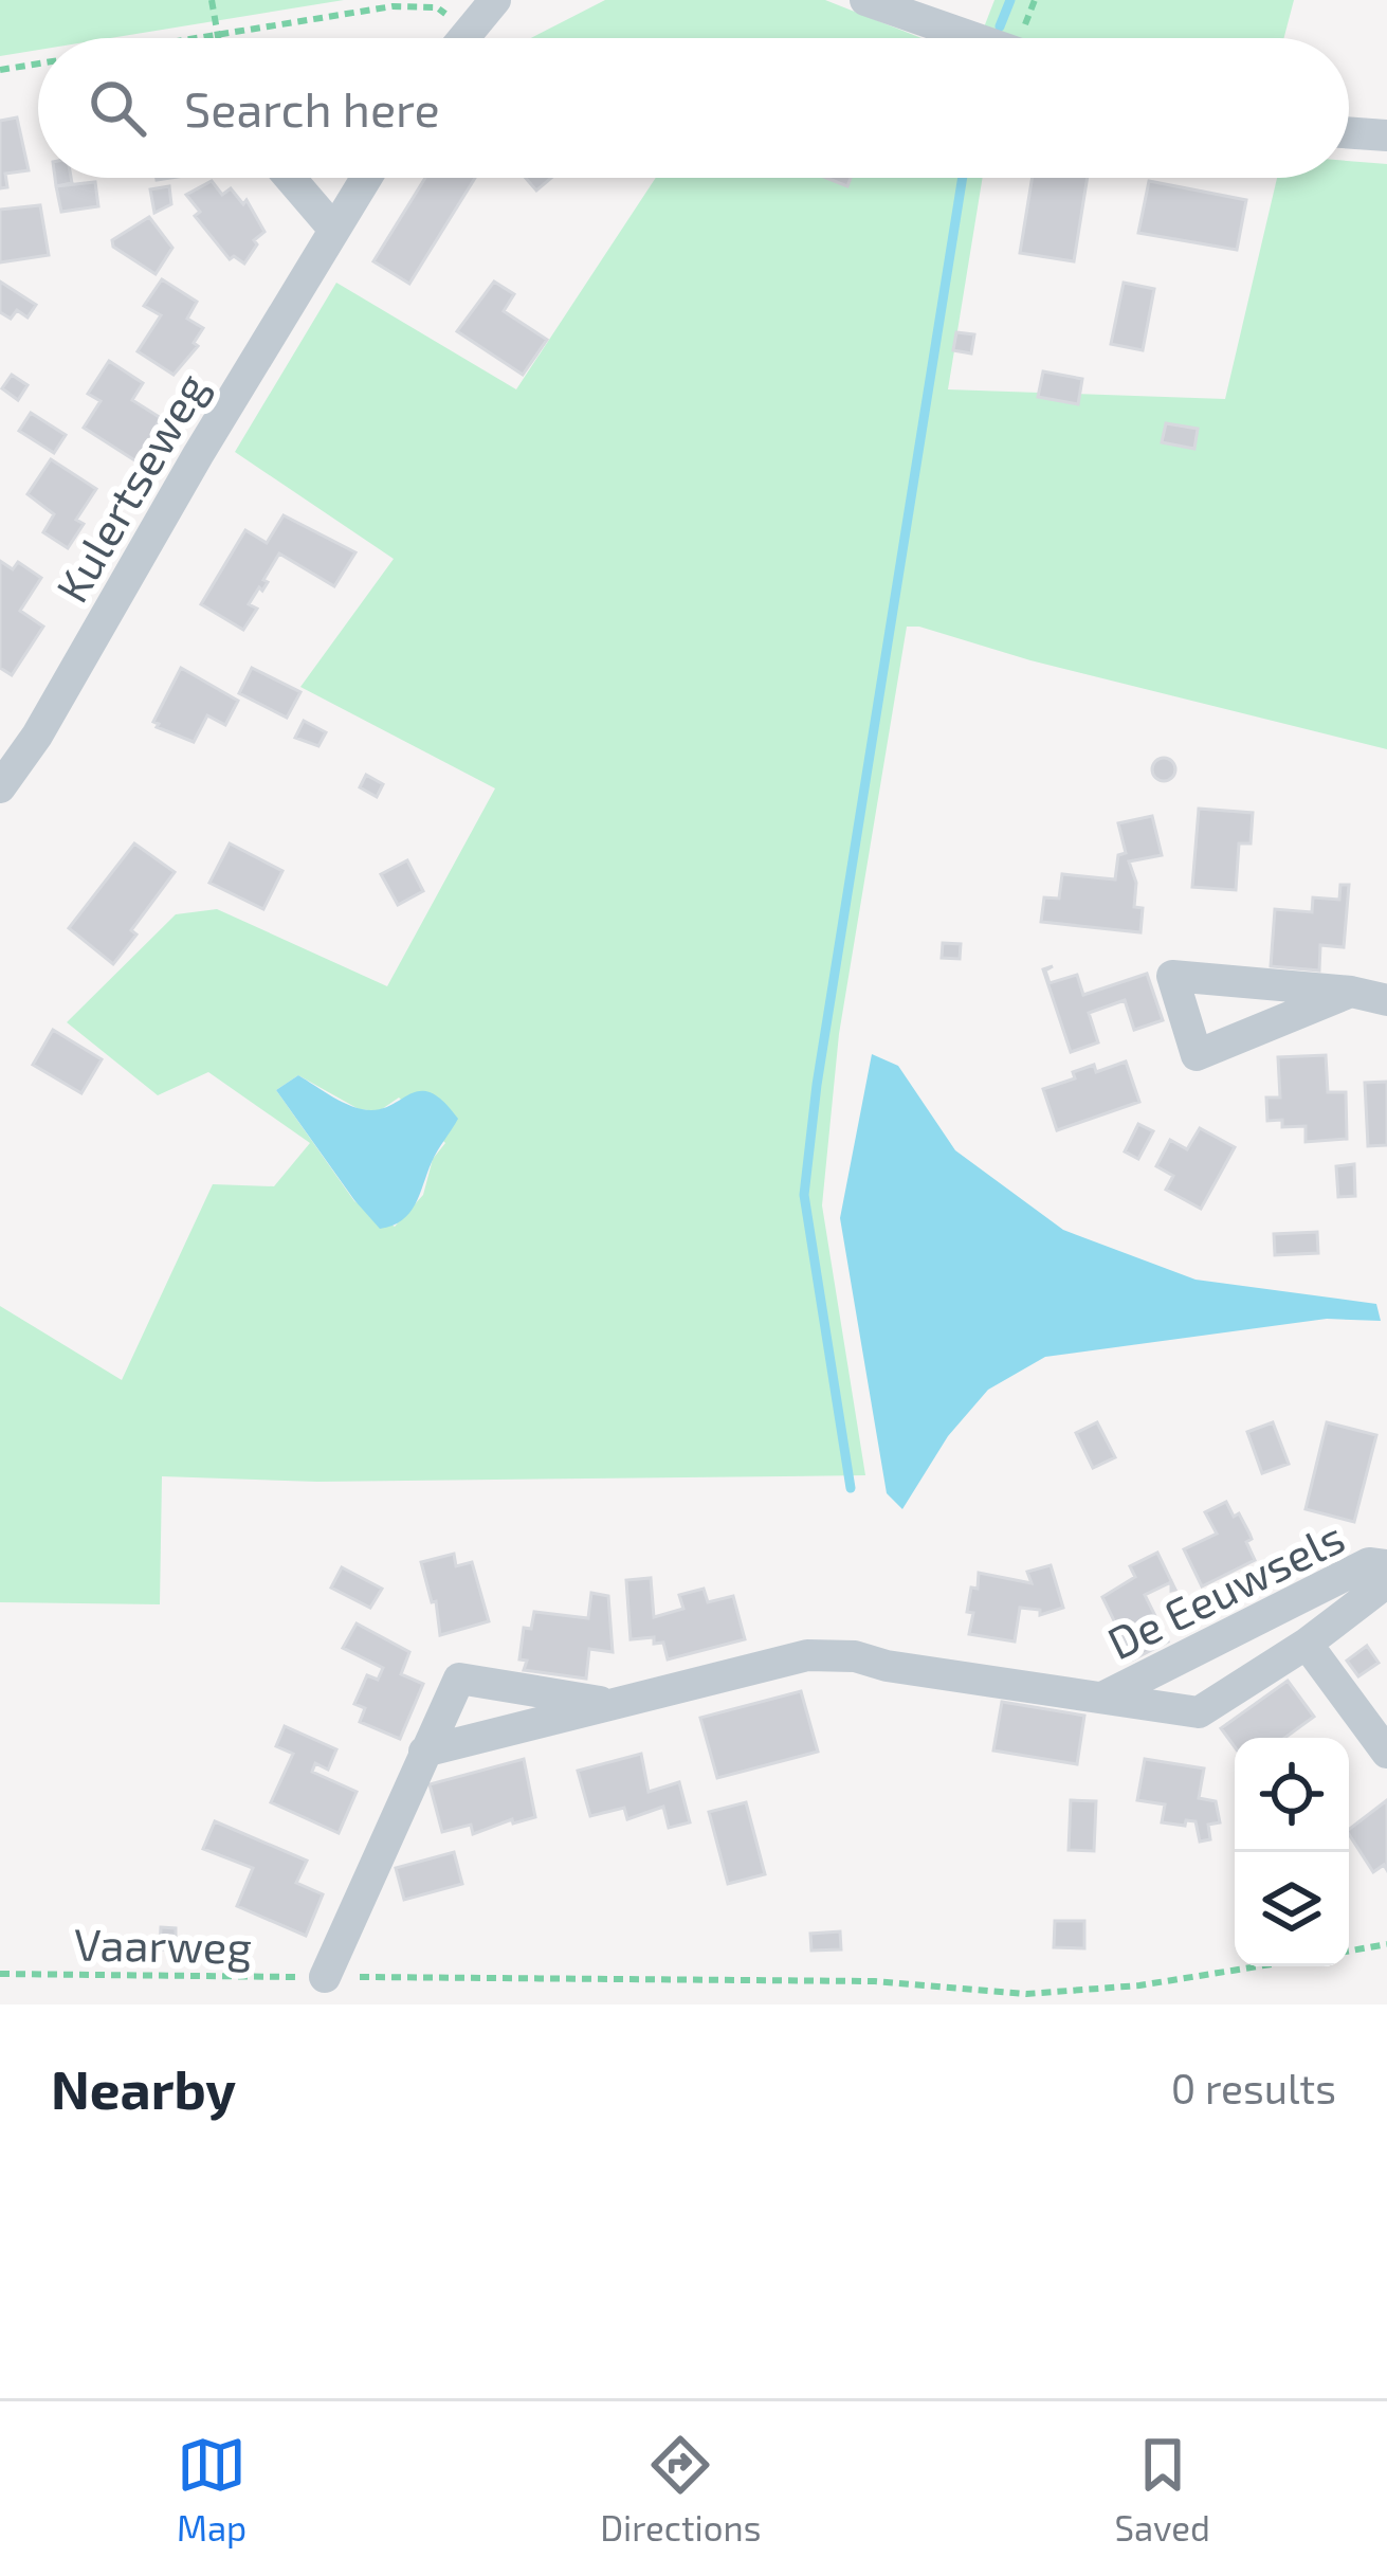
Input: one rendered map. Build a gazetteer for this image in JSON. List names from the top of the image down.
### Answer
{
  "streets": {
    "street": ["Kulertseweg", "De Eeuwsels"],
    "path": ["Vaarweg"]
  },
  "crossings": [
    ["De Eeuwsels", "Vaarweg"]
  ],
  "page": {
    "search": "Search here",
    "heading": ["Nearby", "0 results"],
    "nav": ["Map", "Directions", "Saved"]
  }
}
